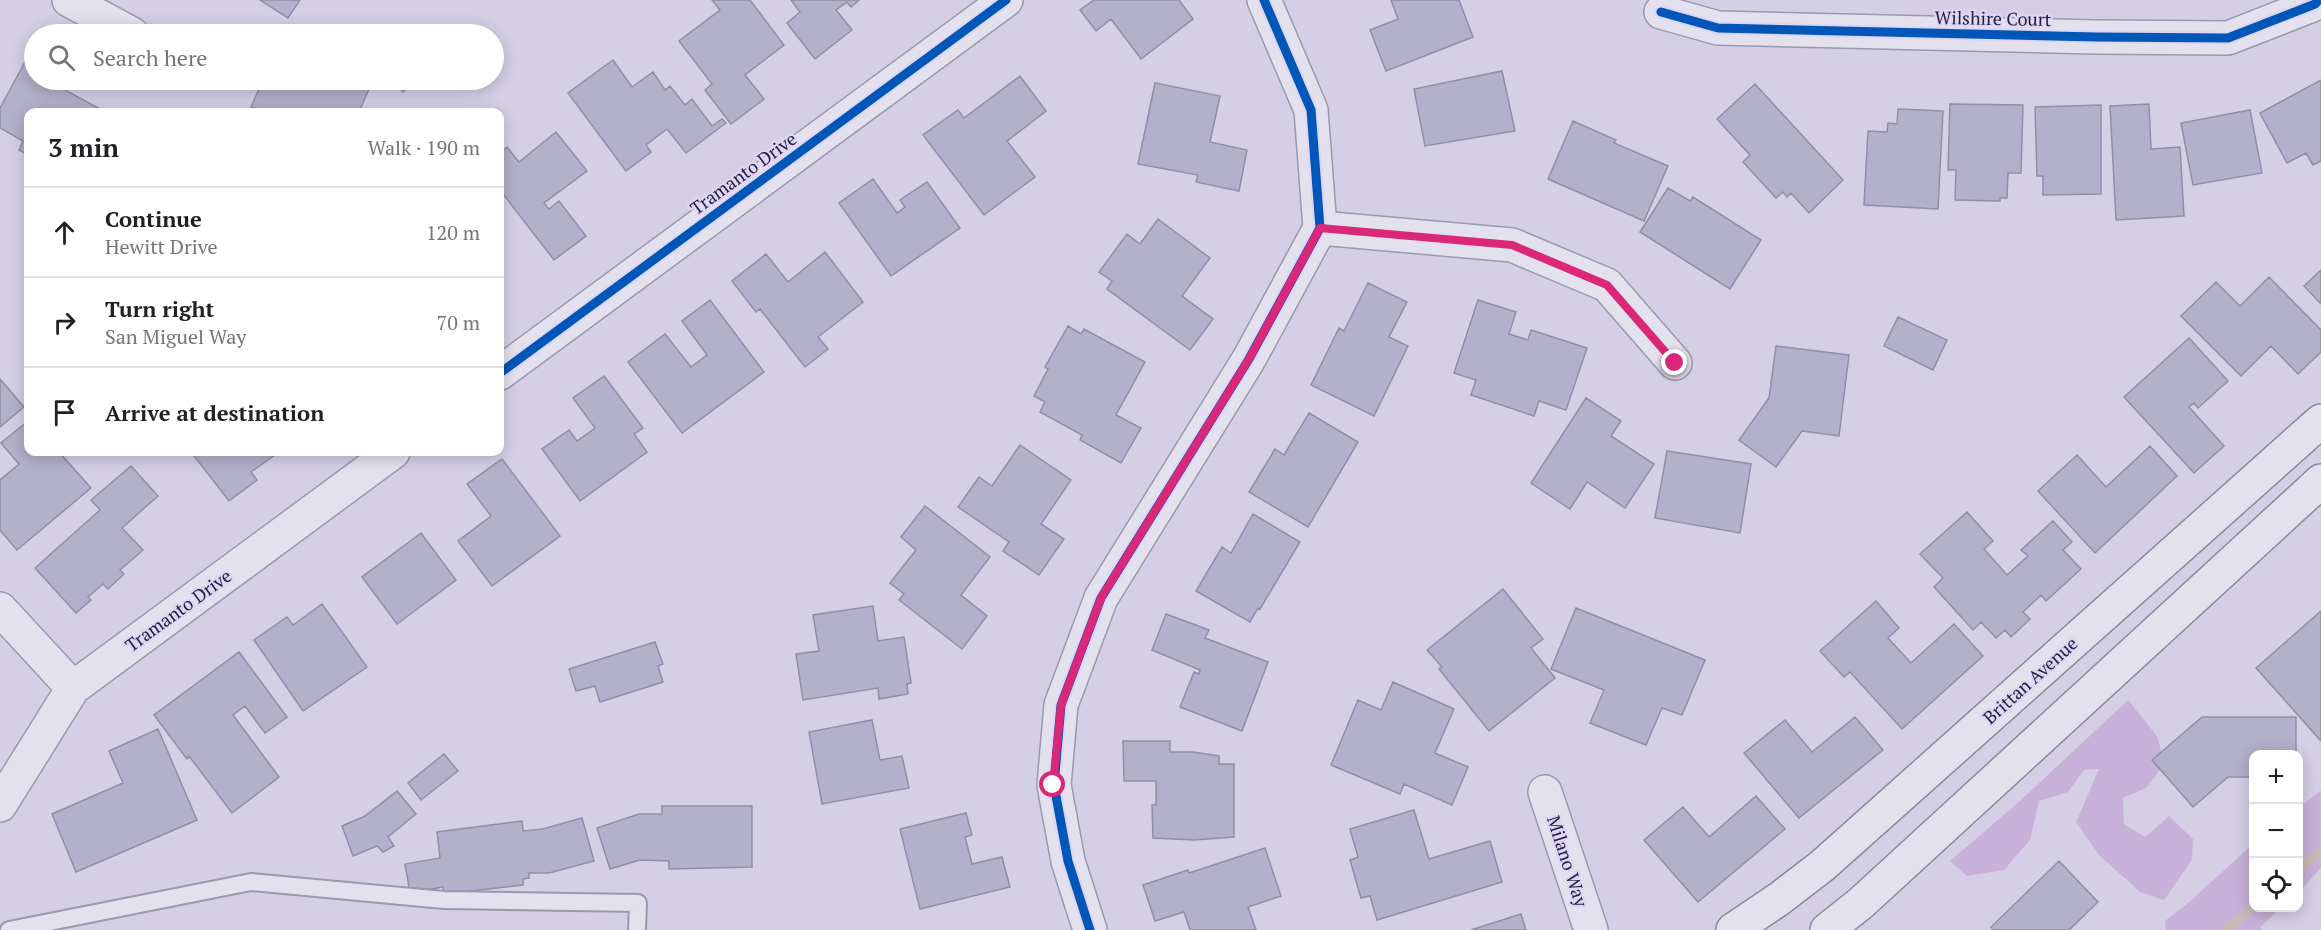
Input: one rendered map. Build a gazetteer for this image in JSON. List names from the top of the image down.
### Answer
{
  "streets": {
    "street": [
      "Wilshire Court",
      "Tramanto Drive",
      "Brittan Avenue",
      "Milano Way"
    ]
  },
  "page": {
    "search": "Search here",
    "heading": ["3 min", "Walk · 190 m"],
    "list": [
      ["Continue", "Hewitt Drive", "120 m"],
      ["Turn right", "San Miguel Way", "70 m"],
      "Arrive at destination"
    ],
    "map_buttons": ["+", "−"]
  }
}
